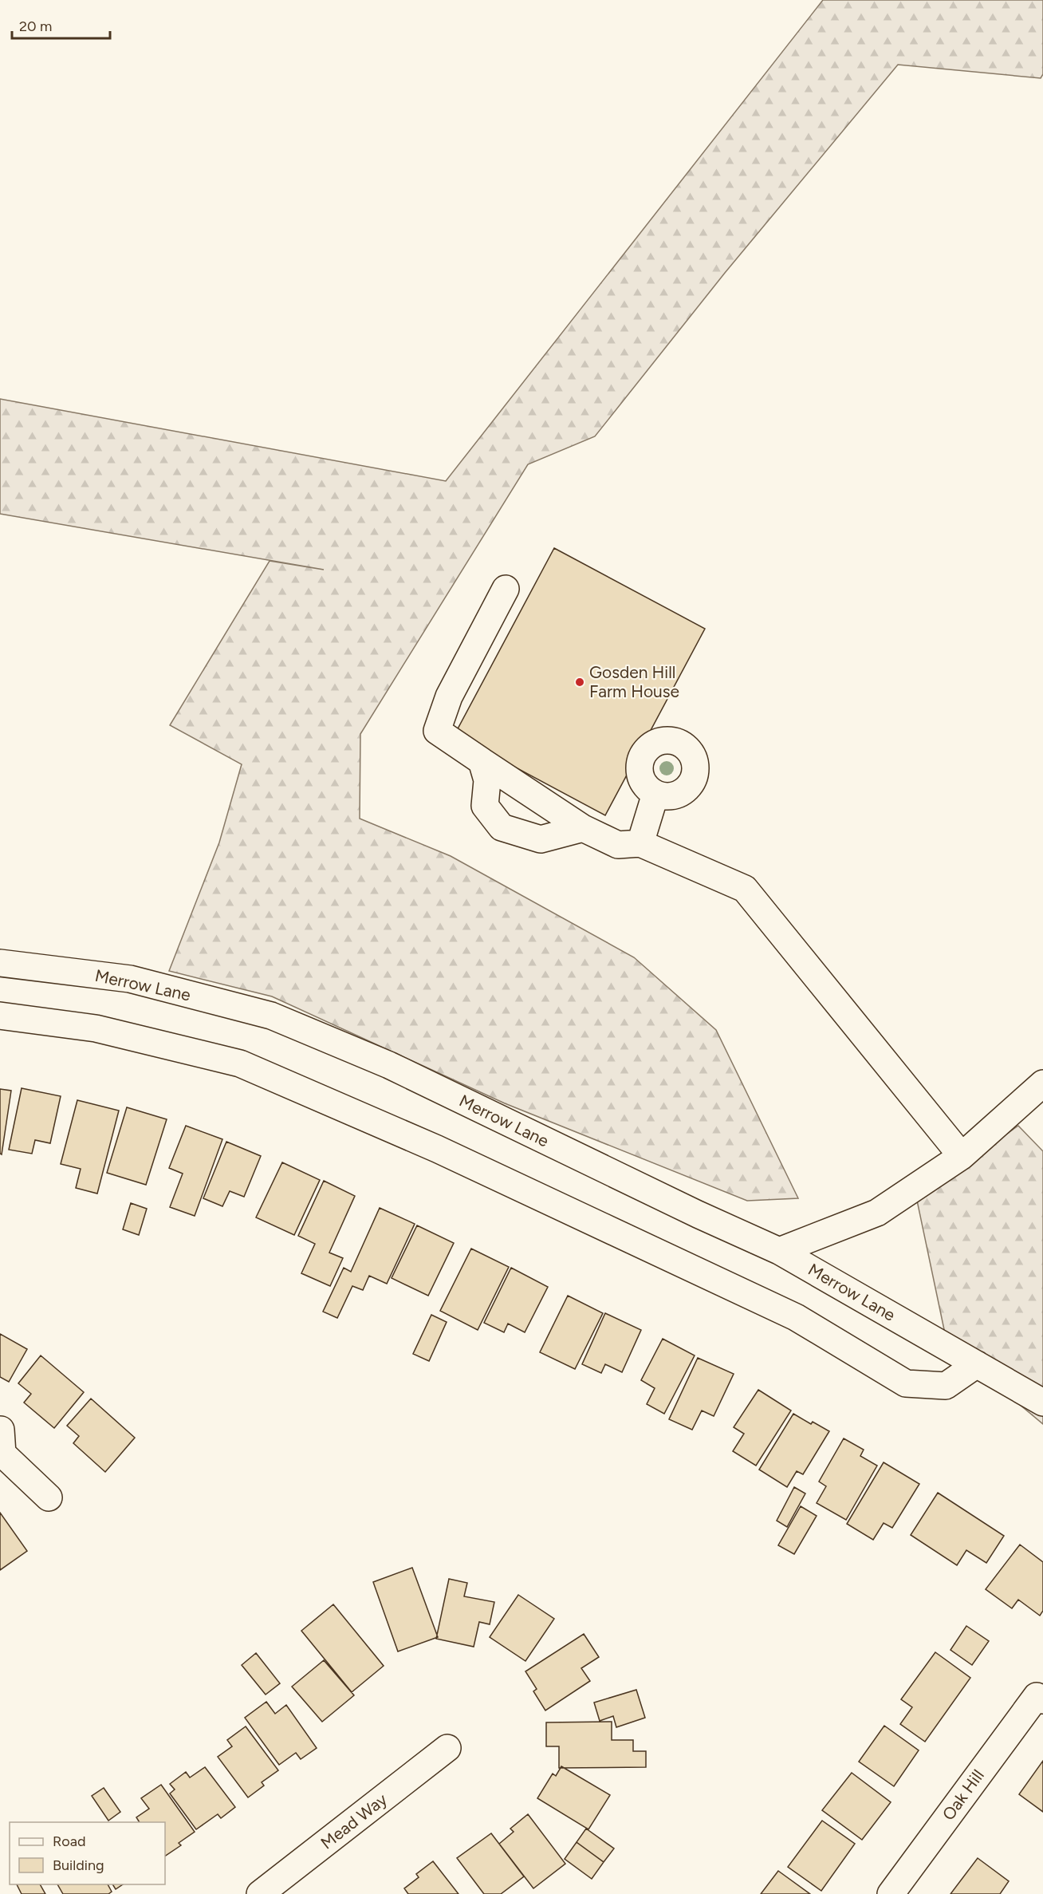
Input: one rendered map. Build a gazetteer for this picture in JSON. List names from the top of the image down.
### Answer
{
  "streets": {
    "street": ["Merrow Lane", "Oak Hill", "Mead Way"]
  },
  "places": ["Gosden Hill Farm House"],
  "legend": ["Road", "Building"],
  "scale_bar": "20 m"
}
